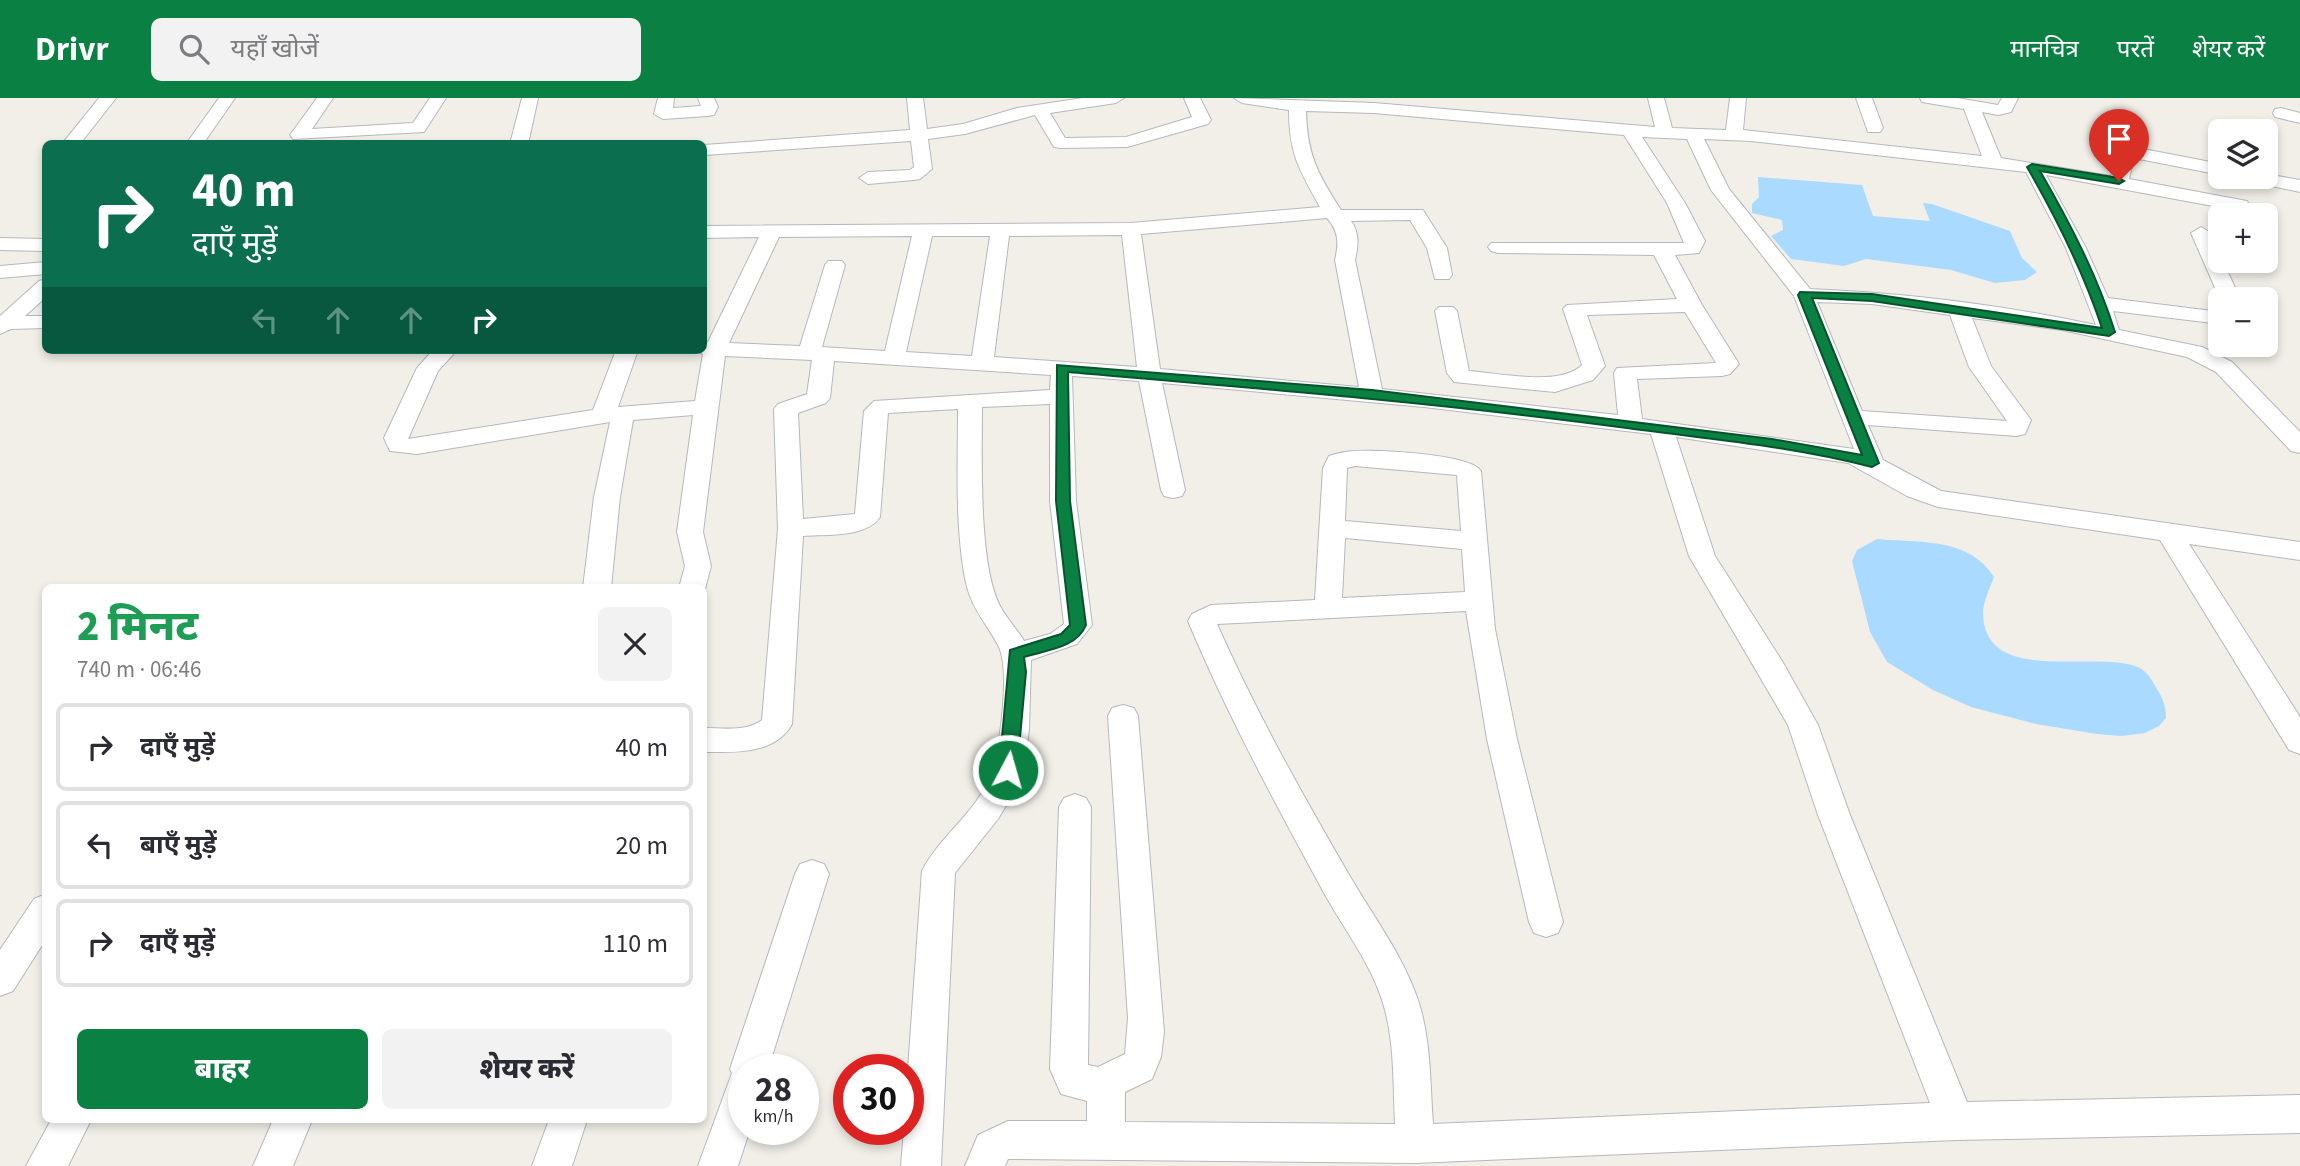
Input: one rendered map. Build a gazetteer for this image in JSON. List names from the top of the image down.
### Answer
{
  "page": {
    "header": "Drivr",
    "search": "यहाँ खोजें",
    "nav": ["मानचित्र", "परतें", "शेयर करें"],
    "map_buttons": ["+", "−"],
    "turn": ["40 m", "दाएँ मुड़ें"],
    "heading": ["2 मिनट", "740 m · 06:46"],
    "list": [
      {
        "name": "दाएँ मुड़ें",
        "value": "40 m"
      },
      {
        "name": "बाएँ मुड़ें",
        "value": "20 m"
      },
      {
        "name": "दाएँ मुड़ें",
        "value": "110 m"
      }
    ],
    "buttons": ["बाहर", "शेयर करें"],
    "speed": "28 km/h",
    "limit": "30"
  }
}
